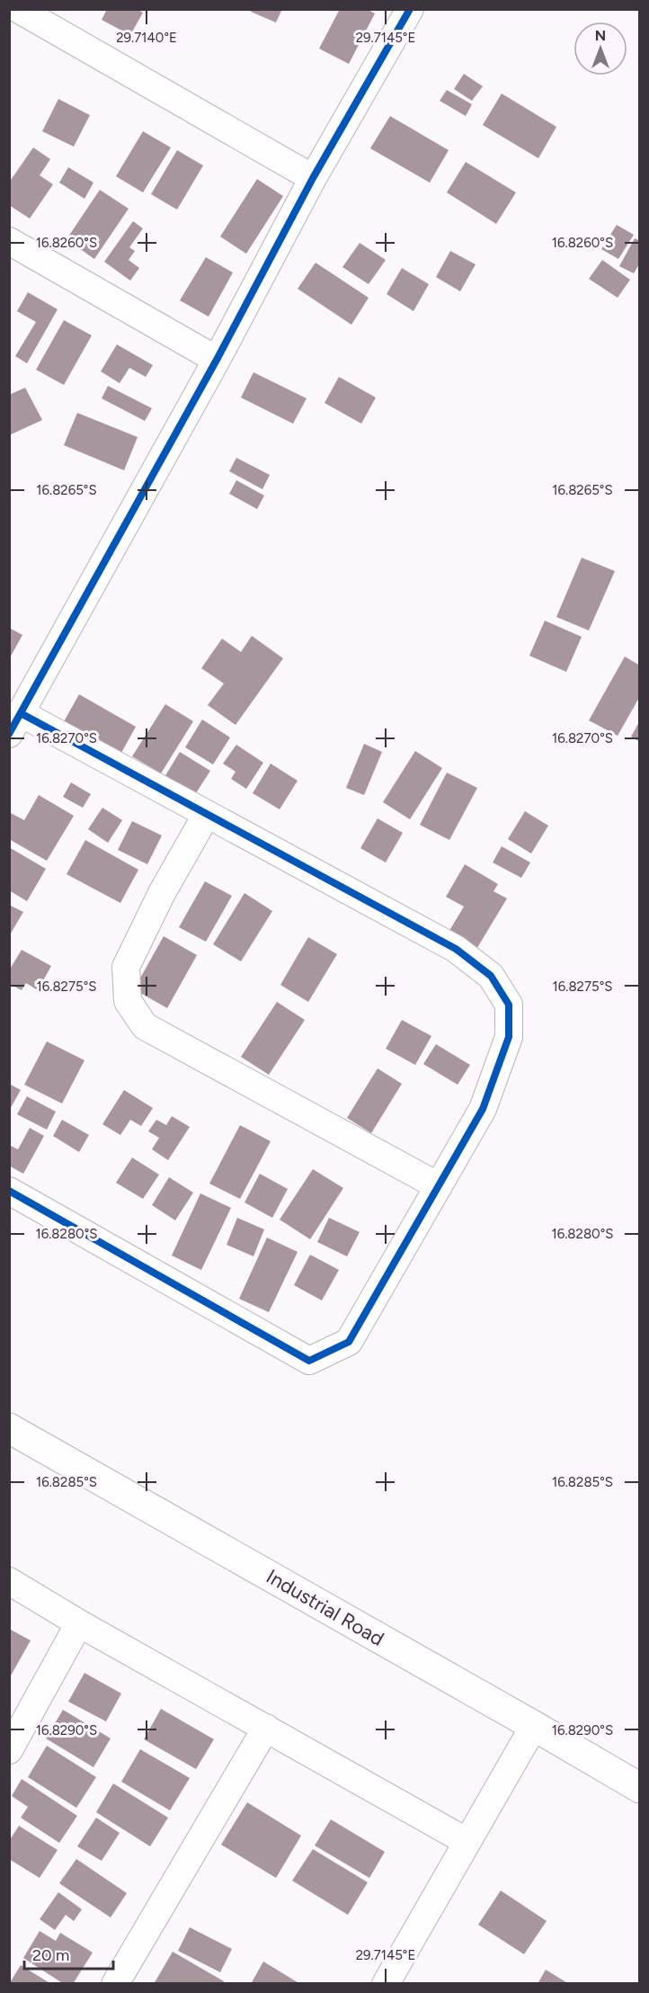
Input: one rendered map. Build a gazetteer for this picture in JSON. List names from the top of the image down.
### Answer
{
  "streets": {
    "street": ["Industrial Road"]
  },
  "scale_bar": "20 m",
  "north": "top",
  "coordinates": [
    "29.7140°E",
    "29.7145°E",
    "16.8260°S",
    "16.8265°S",
    "16.8270°S",
    "16.8275°S",
    "16.8280°S",
    "16.8285°S",
    "16.8290°S"
  ]
}
